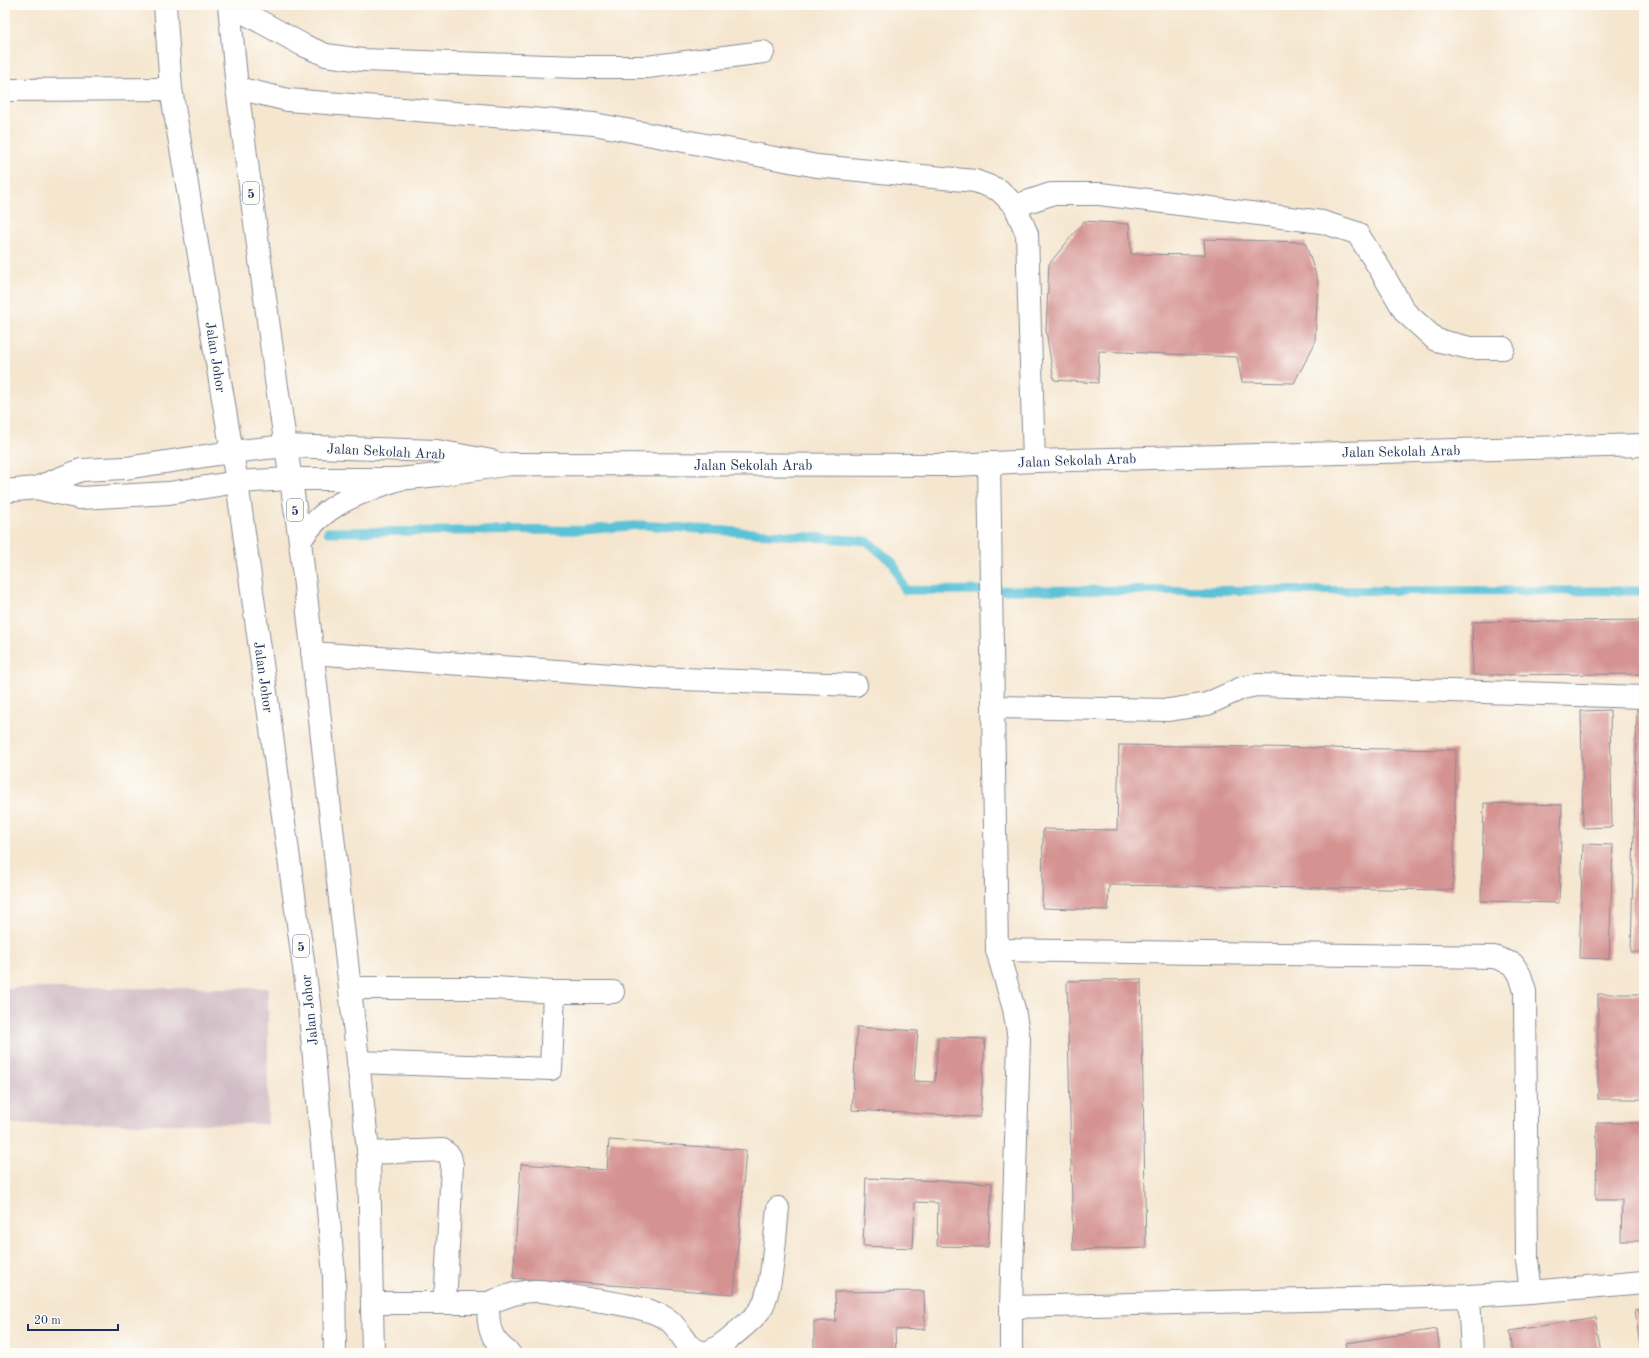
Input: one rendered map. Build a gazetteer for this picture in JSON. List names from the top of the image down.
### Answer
{
  "streets": {
    "main road": ["5", "Jalan Johor", "Jalan Sekolah Arab"]
  },
  "crossings": [
    ["5", "Jalan Sekolah Arab"],
    ["Jalan Johor", "Jalan Sekolah Arab"]
  ],
  "scale_bar": "20 m"
}
